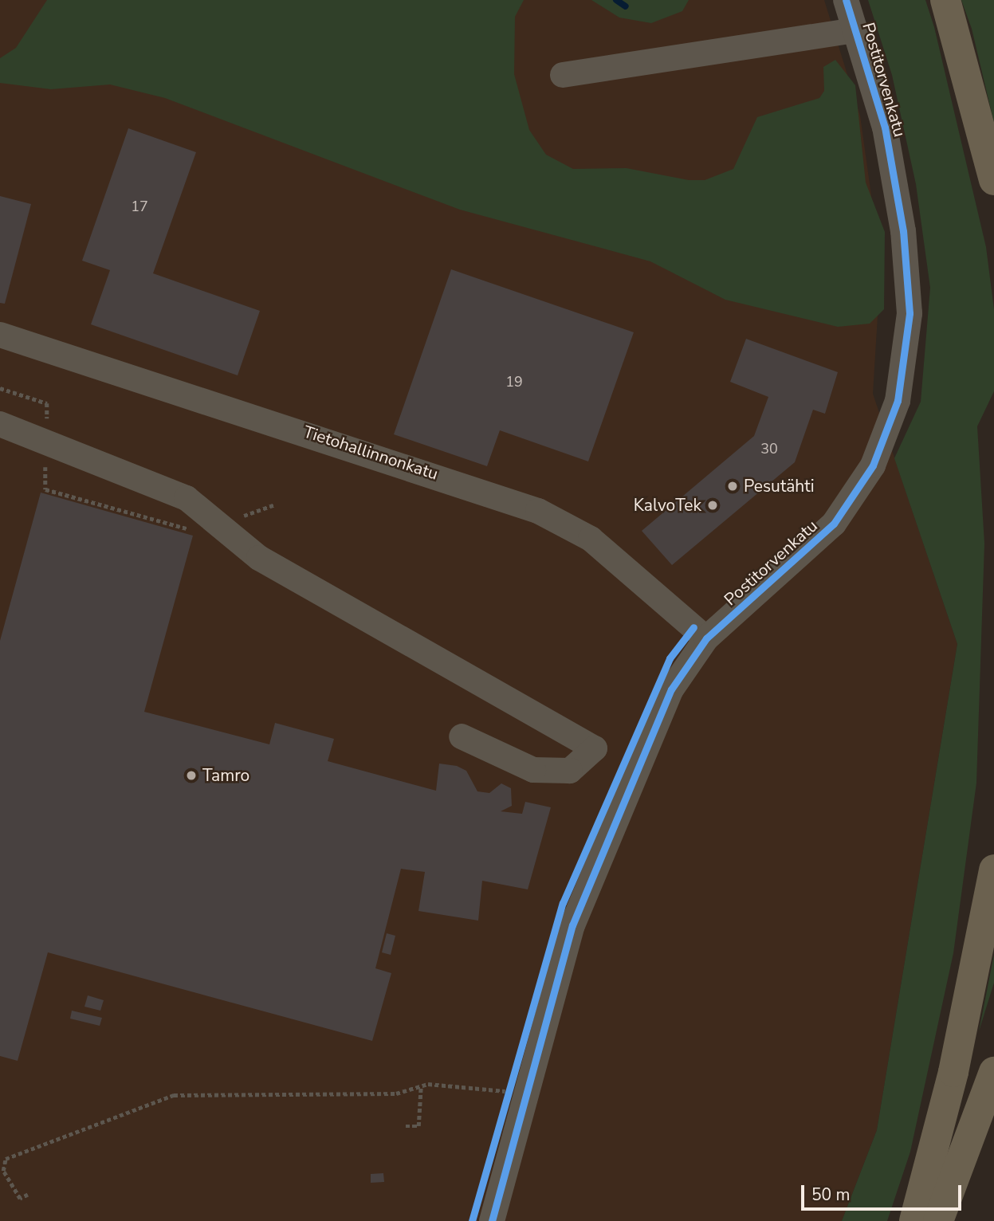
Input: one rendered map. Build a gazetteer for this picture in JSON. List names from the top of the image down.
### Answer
{
  "streets": {
    "street": ["Postitorvenkatu", "Tietohallinnonkatu"]
  },
  "crossings": [
    ["Postitorvenkatu", "Tietohallinnonkatu"]
  ],
  "places": ["Pesutähti", "KalvoTek", "Tamro"],
  "house_numbers": ["17", "19", "30"],
  "scale_bar": "50 m"
}
